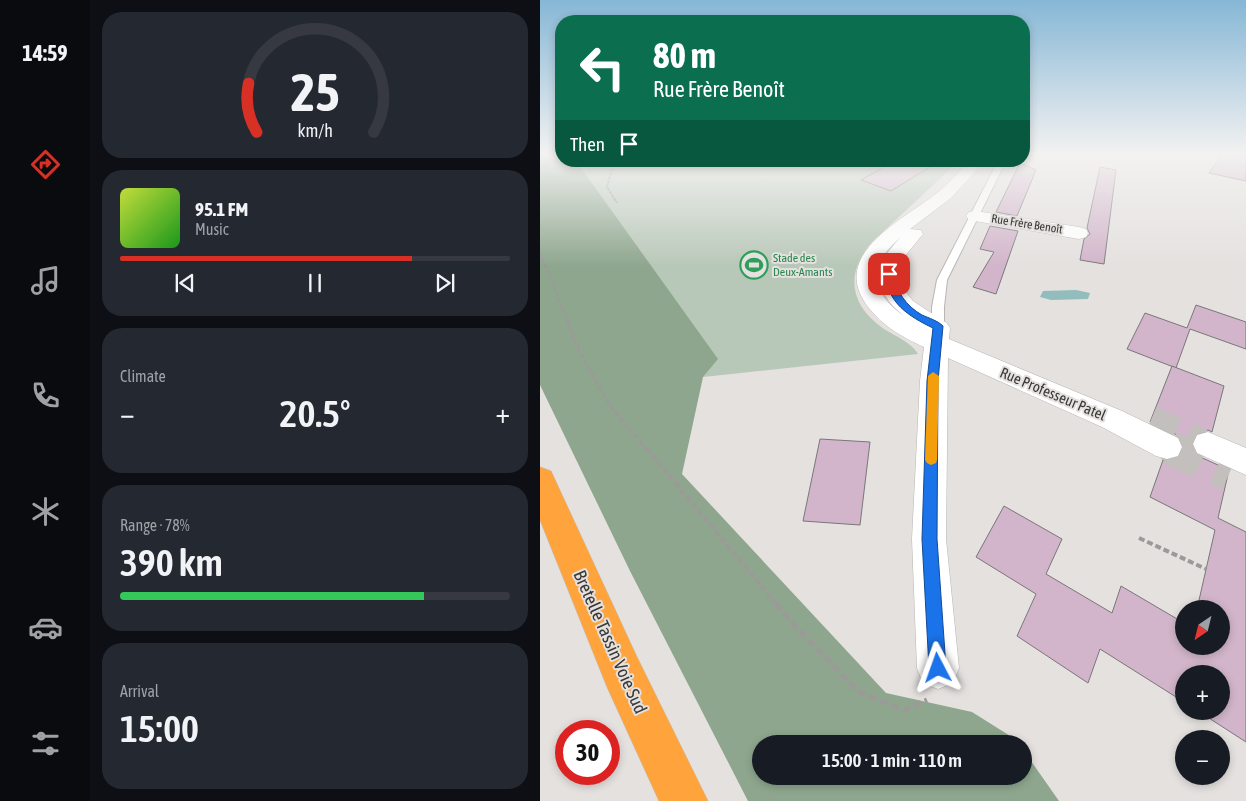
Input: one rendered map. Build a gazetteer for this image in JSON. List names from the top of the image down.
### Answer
{
  "streets": {
    "highway": ["Bretelle Tassin Voie Sud"],
    "street": ["Rue Frère Benoît", "Rue Professeur Patel"]
  },
  "crossings": [
    ["Rue Frère Benoît", "Rue Professeur Patel"]
  ],
  "places": {
    "sports": ["Stade des Deux-Amants"]
  },
  "north": "bottom left",
  "page": {
    "tabs": "14:59",
    "turn": ["80 m", "Rue Frère Benoît"],
    "then": "Then",
    "song": ["95.1 FM", "Music"],
    "tile": [
      "Climate",
      ["Range · 78%", "390 km"],
      ["Arrival", "15:00"]
    ],
    "heat": ["−", "20.5°", "+"],
    "map_buttons": ["+", "−"],
    "limit": "30",
    "trip": "15:00 · 1 min · 110 m",
    "gauge": ["25", "km/h"]
  }
}
